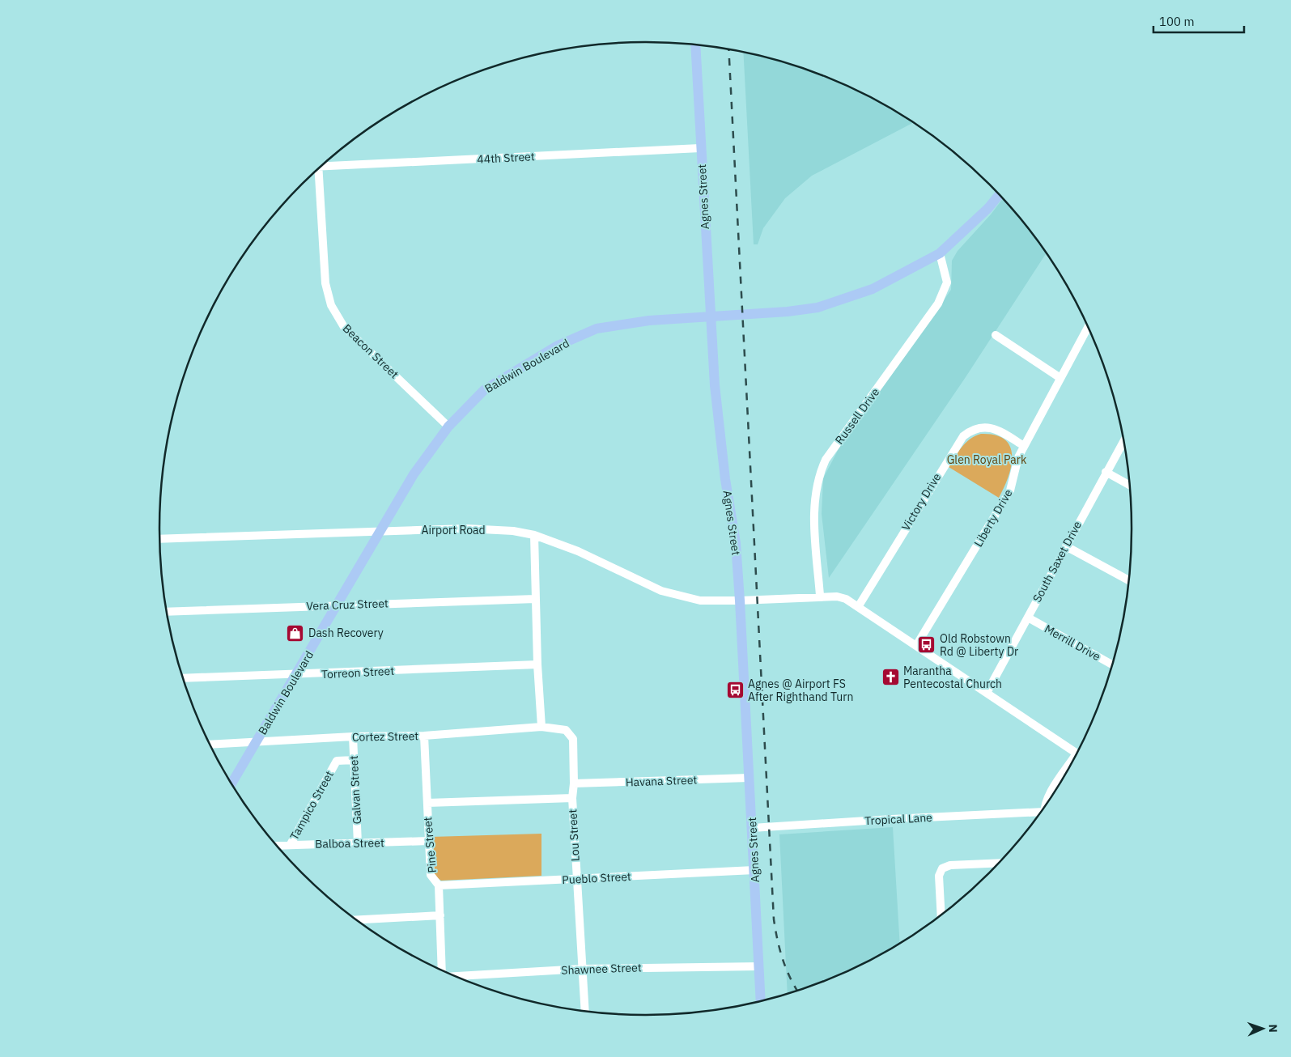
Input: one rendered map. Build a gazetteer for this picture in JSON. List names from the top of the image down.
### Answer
{
  "streets": {
    "main road": ["Agnes Street", "Baldwin Boulevard"],
    "street": [
      "44th Street",
      "Beacon Street",
      "Russell Drive",
      "Victory Drive",
      "Liberty Drive",
      "Airport Road",
      "South Saxet Drive",
      "Vera Cruz Street",
      "Merrill Drive",
      "Torreon Street",
      "Cortez Street",
      "Havana Street",
      "Galvan Street",
      "Tampico Street",
      "Tropical Lane",
      "Lou Street",
      "Balboa Street",
      "Pine Street",
      "Pueblo Street",
      "Shawnee Street"
    ]
  },
  "crossings": [
    ["44th Street", "Agnes Street"],
    ["Agnes Street", "Baldwin Boulevard"],
    ["Agnes Street", "Airport Road"],
    ["Agnes Street", "Havana Street"],
    ["Agnes Street", "Tropical Lane"],
    ["Agnes Street", "Pueblo Street"],
    ["Agnes Street", "Shawnee Street"],
    ["Beacon Street", "Baldwin Boulevard"],
    ["Baldwin Boulevard", "Russell Drive"],
    ["Baldwin Boulevard", "Airport Road"],
    ["Baldwin Boulevard", "Vera Cruz Street"],
    ["Baldwin Boulevard", "Torreon Street"],
    ["Baldwin Boulevard", "Cortez Street"],
    ["Russell Drive", "Airport Road"],
    ["Victory Drive", "Liberty Drive"],
    ["Victory Drive", "Airport Road"],
    ["Liberty Drive", "Airport Road"],
    ["Airport Road", "South Saxet Drive"],
    ["South Saxet Drive", "Merrill Drive"],
    ["Cortez Street", "Galvan Street"],
    ["Cortez Street", "Lou Street"],
    ["Cortez Street", "Pine Street"],
    ["Havana Street", "Lou Street"],
    ["Galvan Street", "Tampico Street"],
    ["Galvan Street", "Balboa Street"],
    ["Tampico Street", "Balboa Street"],
    ["Lou Street", "Pueblo Street"],
    ["Lou Street", "Shawnee Street"],
    ["Balboa Street", "Pine Street"],
    ["Pine Street", "Pueblo Street"]
  ],
  "parks": ["Glen Royal Park"],
  "places": {
    "shop": ["Dash Recovery"],
    "bus stop": ["Old Robstown Rd @ Liberty Dr", "Agnes @ Airport FS After Righthand Turn"],
    "church": ["Marantha Pentecostal Church"]
  },
  "scale_bar": "100 m",
  "north": "right"
}
